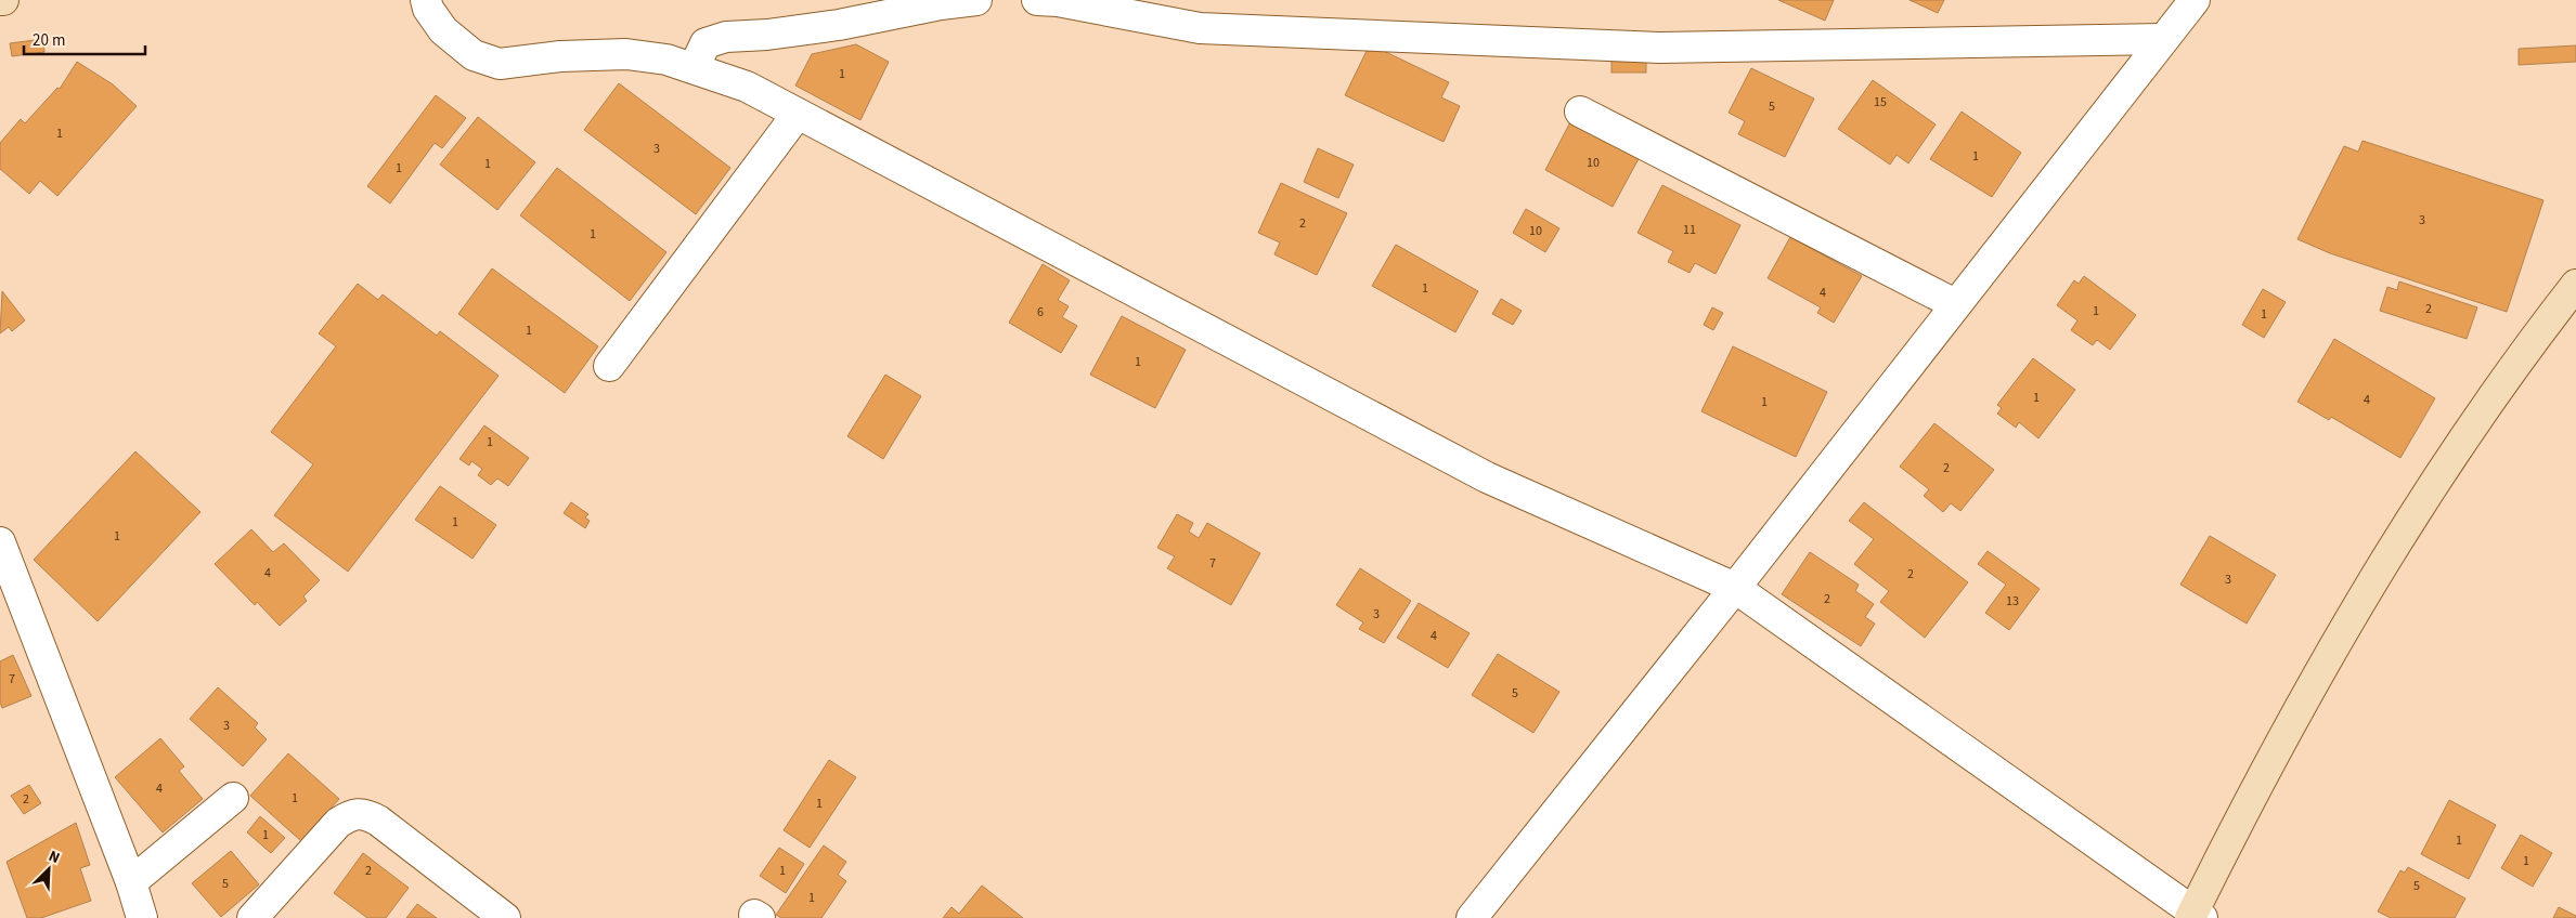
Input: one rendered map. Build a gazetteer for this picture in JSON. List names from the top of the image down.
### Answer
{
  "house_numbers": [
    "1",
    "15",
    "5",
    "1",
    "3",
    "1",
    "10",
    "1",
    "1",
    "3",
    "2",
    "11",
    "10",
    "1",
    "1",
    "4",
    "2",
    "1",
    "6",
    "1",
    "1",
    "1",
    "1",
    "4",
    "1",
    "1",
    "2",
    "1",
    "1",
    "7",
    "4",
    "2",
    "3",
    "2",
    "13",
    "3",
    "4",
    "7",
    "5",
    "3",
    "4",
    "1",
    "2",
    "1",
    "1",
    "1",
    "1",
    "2",
    "1",
    "5",
    "5",
    "1"
  ],
  "scale_bar": "20 m",
  "north": "top right"
}
